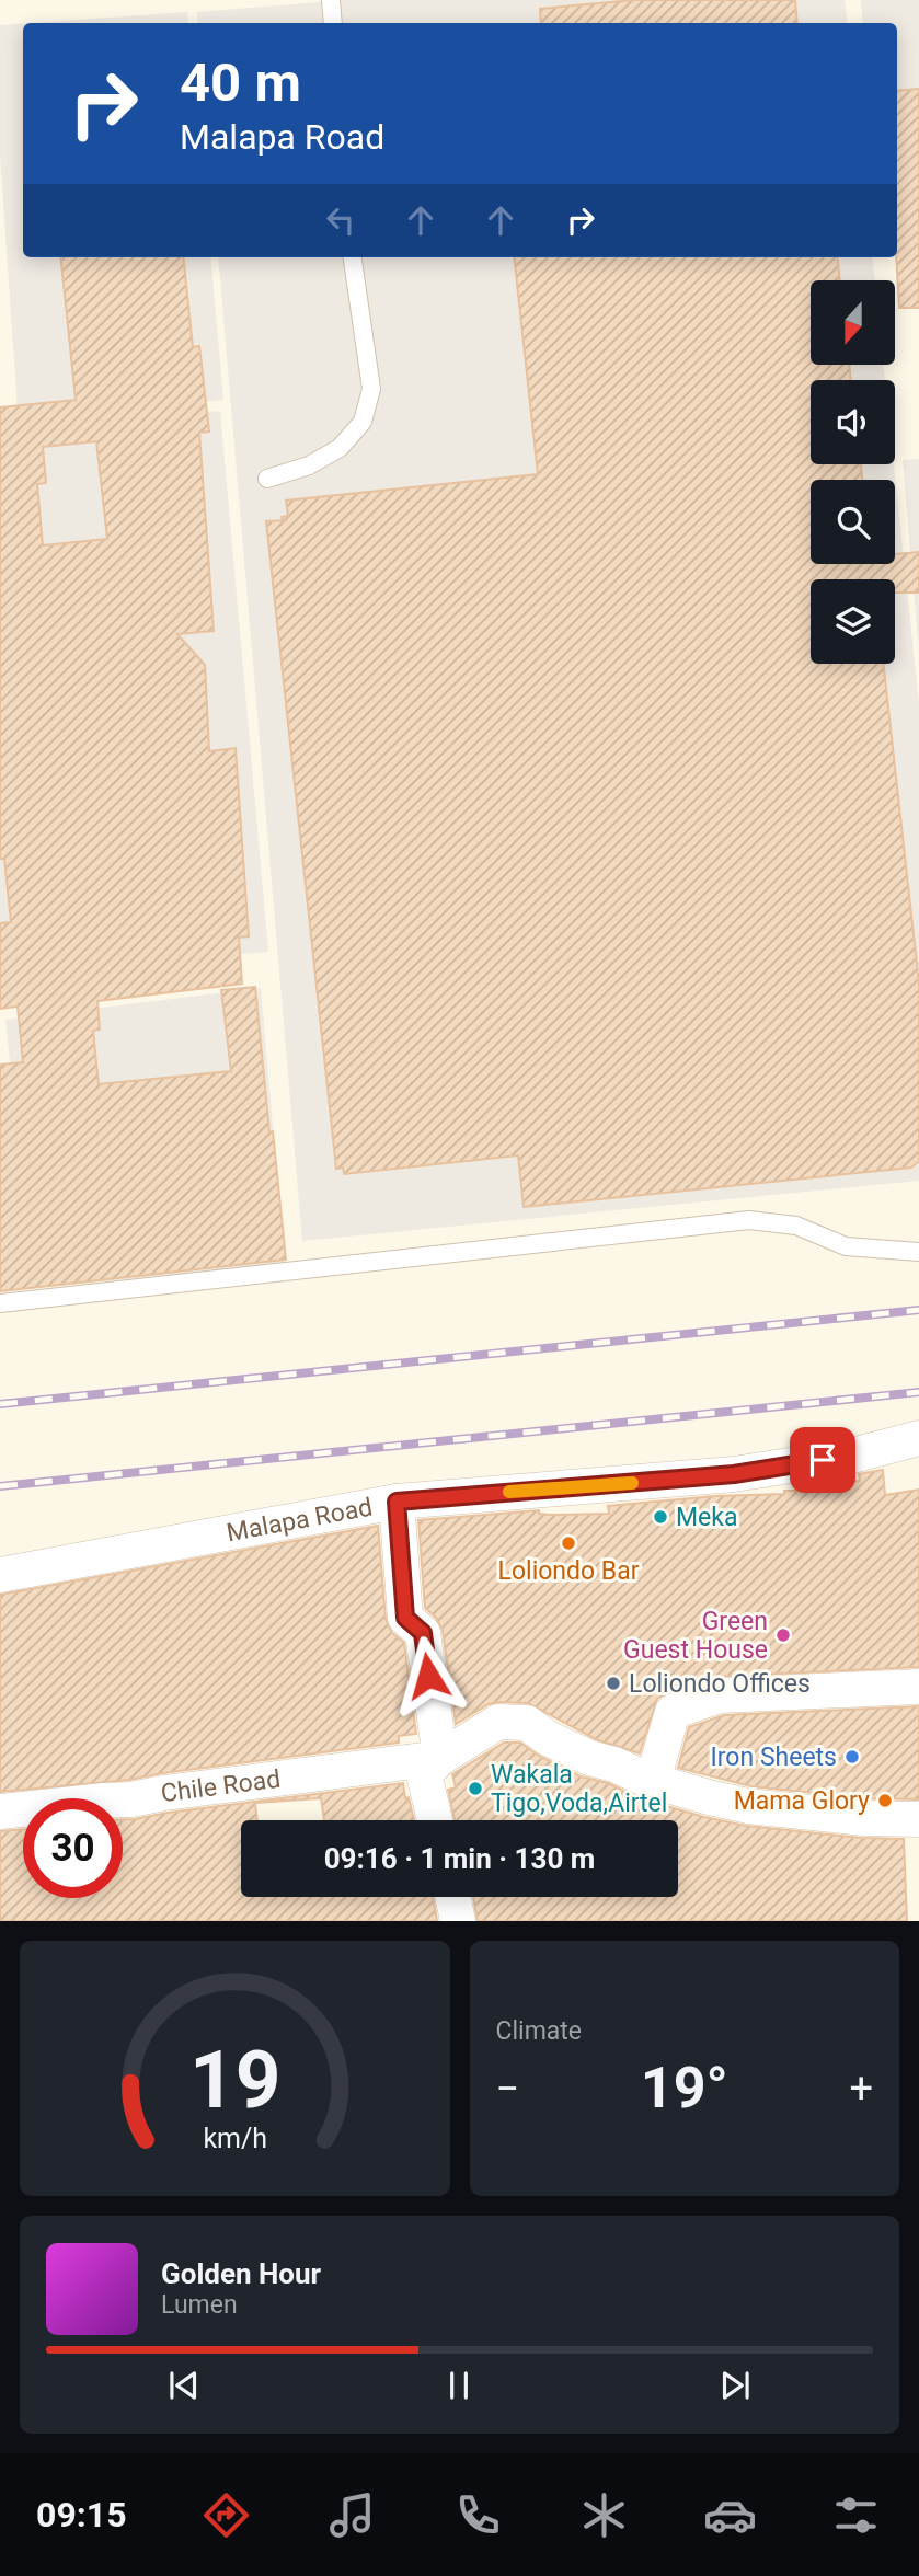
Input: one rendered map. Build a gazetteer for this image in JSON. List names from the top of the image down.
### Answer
{
  "streets": {
    "street": ["Malapa Road", "Chile Road"]
  },
  "places": [
    "Meka",
    "Loliondo Bar",
    "Green Guest House",
    "Loliondo Offices",
    "Iron Sheets",
    "Wakala Tigo,Voda,Airtel",
    "Mama Glory"
  ],
  "north": "bottom",
  "page": {
    "turn": ["40 m", "Malapa Road"],
    "limit": "30",
    "trip": "09:16 · 1 min · 130 m",
    "tile": "Climate",
    "heat": ["−", "19°", "+"],
    "song": ["Golden Hour", "Lumen"],
    "tabs": "09:15",
    "gauge": ["19", "km/h"]
  }
}
